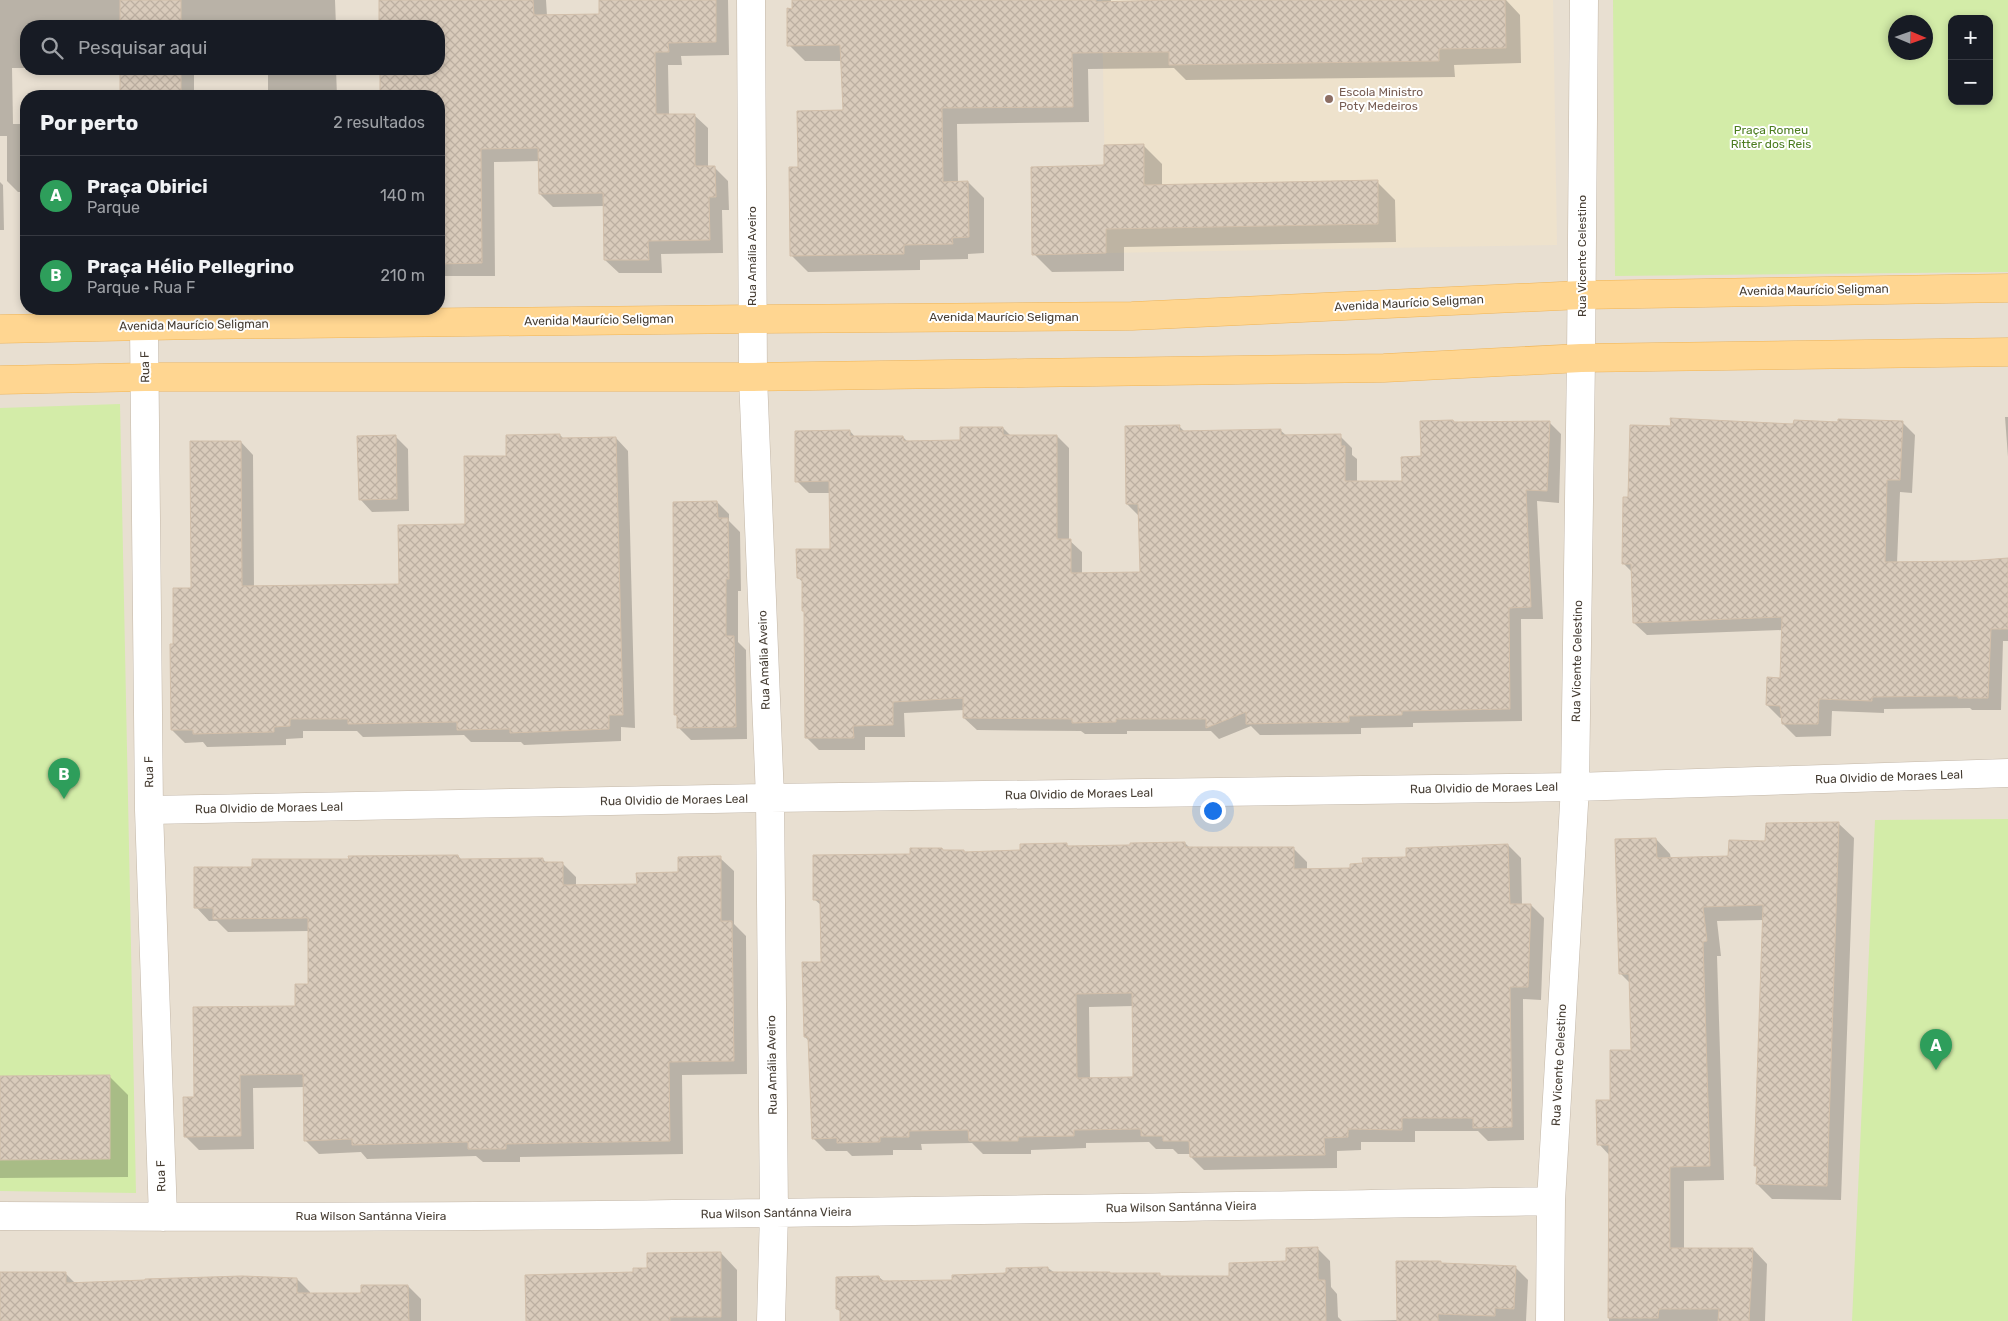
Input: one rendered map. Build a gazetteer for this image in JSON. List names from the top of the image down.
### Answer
{
  "streets": {
    "main road": ["Avenida Maurício Seligman"],
    "street": [
      "Rua Amália Aveiro",
      "Rua Vicente Celestino",
      "Rua F",
      "Rua Olvidio de Moraes Leal",
      "Rua Wilson Santánna Vieira"
    ]
  },
  "crossings": [
    ["Rua Amália Aveiro", "Avenida Maurício Seligman"],
    ["Rua Amália Aveiro", "Rua Olvidio de Moraes Leal"],
    ["Rua Amália Aveiro", "Rua Wilson Santánna Vieira"],
    ["Rua Vicente Celestino", "Avenida Maurício Seligman"],
    ["Rua Vicente Celestino", "Rua Olvidio de Moraes Leal"],
    ["Rua Vicente Celestino", "Rua Wilson Santánna Vieira"],
    ["Avenida Maurício Seligman", "Rua F"],
    ["Rua F", "Rua Olvidio de Moraes Leal"],
    ["Rua F", "Rua Wilson Santánna Vieira"]
  ],
  "parks": ["Praça Romeu Ritter dos Reis"],
  "places": ["Escola Ministro Poty Medeiros"],
  "north": "right",
  "page": {
    "map_buttons": ["+", "−"],
    "search": "Pesquisar aqui",
    "heading": ["Por perto", "2 resultados"],
    "list": [
      {
        "mark": "A",
        "name": "Praça Obirici",
        "note": "Parque",
        "value": "140 m"
      },
      {
        "mark": "B",
        "name": "Praça Hélio Pellegrino",
        "note": "Parque · Rua F",
        "value": "210 m"
      }
    ],
    "pins": ["B", "A"]
  }
}
